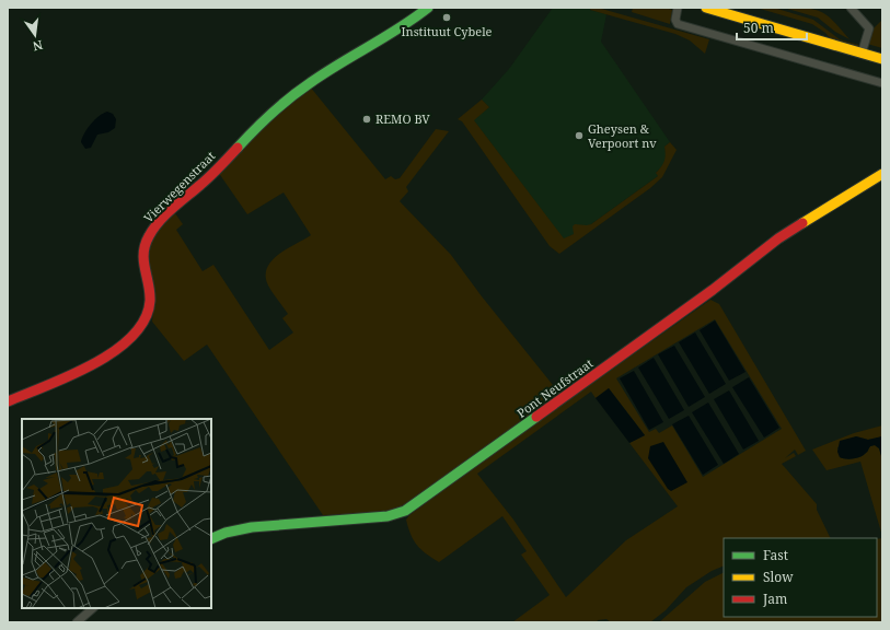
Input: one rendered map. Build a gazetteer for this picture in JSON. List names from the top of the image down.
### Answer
{
  "streets": {
    "street": ["Vierwegenstraat", "Pont Neufstraat"]
  },
  "places": ["Instituut Cybele", "REMO BV", "Gheysen & Verpoort nv"],
  "legend": ["Fast", "Slow", "Jam"],
  "scale_bar": "50 m",
  "north": "bottom"
}
